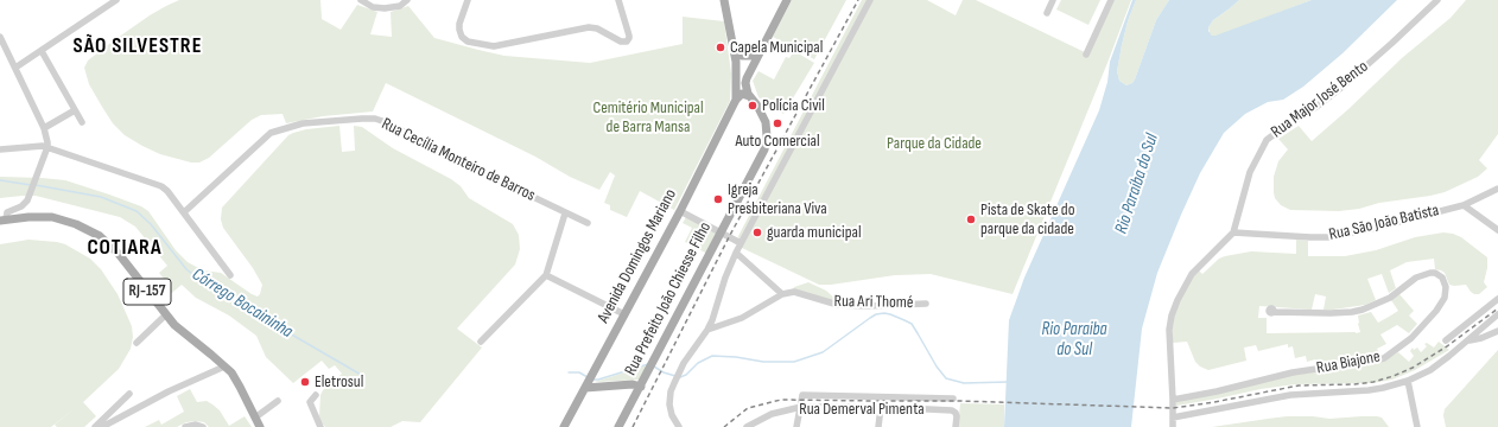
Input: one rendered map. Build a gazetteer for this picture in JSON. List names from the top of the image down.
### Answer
{
  "streets": {
    "main road": ["Avenida Domingos Mariano", "RJ-157", "Rua Prefeito João Chiesse Filho"],
    "street": [
      "Rua Major José Bento",
      "Rua Cecília Monteiro de Barros",
      "Rua São João Batista",
      "Rua Ari Thomé",
      "Rua Biajone",
      "Rua Demerval Pimenta"
    ]
  },
  "crossings": [
    ["Rua Major José Bento", "Rua São João Batista"],
    ["Rua Major José Bento", "Rua Biajone"]
  ],
  "districts": ["SÃO SILVESTRE", "COTIARA"],
  "water": ["Rio Paraíba do Sul", "Córrego Bocaininha", "Rio Paraiba do Sul"],
  "parks": ["Cemitério Municipal de Barra Mansa", "Parque da Cidade"],
  "places": [
    "Capela Municipal",
    "Polícia Civil",
    "Auto Comercial",
    "Igreja Presbiteriana Viva",
    "Pista de Skate do parque da cidade",
    "guarda municipal",
    "Eletrosul"
  ]
}
